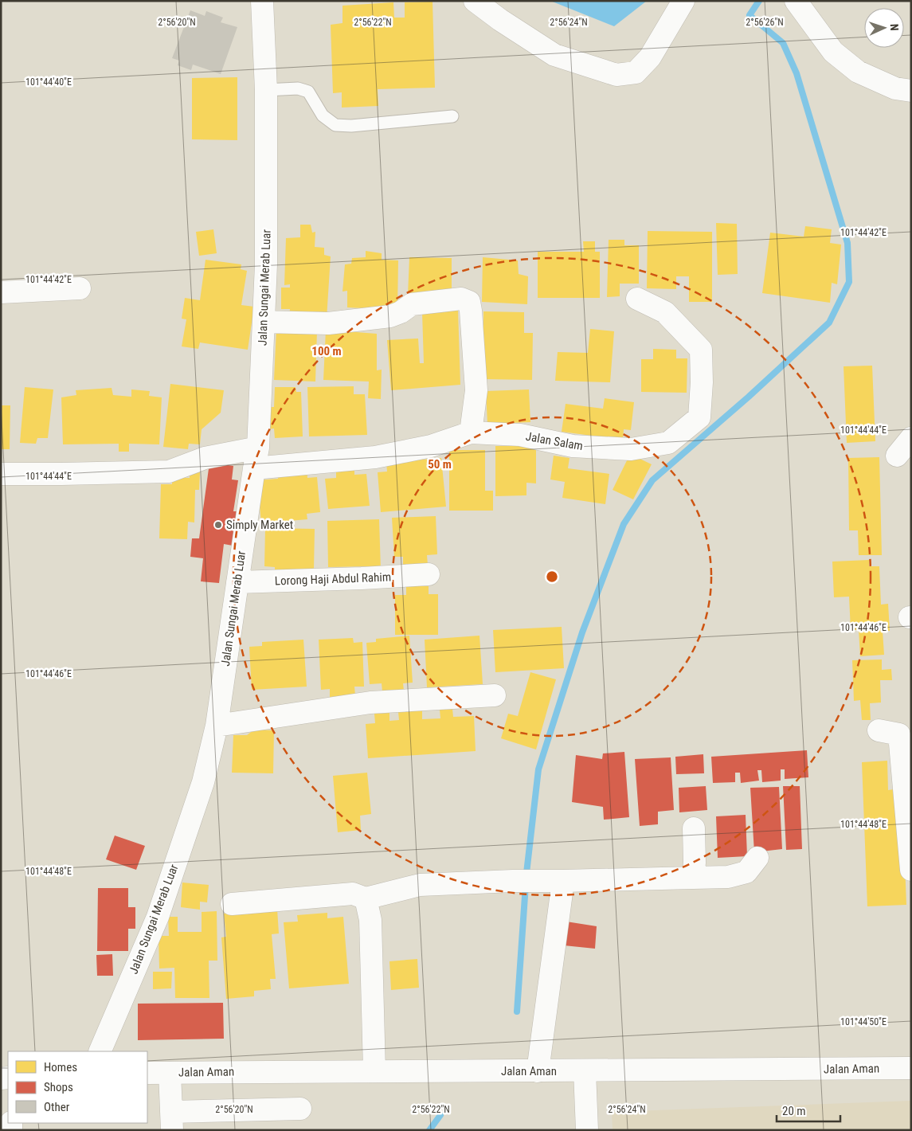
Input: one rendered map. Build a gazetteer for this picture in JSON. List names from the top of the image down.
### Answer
{
  "streets": {
    "street": [
      "Jalan Sungai Merab Luar",
      "Jalan Salam",
      "Lorong Haji Abdul Rahim",
      "Jalan Aman"
    ]
  },
  "crossings": [
    ["Jalan Sungai Merab Luar", "Jalan Salam"],
    ["Jalan Sungai Merab Luar", "Lorong Haji Abdul Rahim"]
  ],
  "places": ["Simply Market"],
  "legend": ["Homes", "Shops", "Other"],
  "scale_bar": "20 m",
  "north": "right",
  "coordinates": [
    "2°56'20\"N",
    "2°56'22\"N",
    "2°56'24\"N",
    "2°56'26\"N",
    "101°44'40\"E",
    "101°44'42\"E",
    "101°44'44\"E",
    "101°44'46\"E",
    "101°44'48\"E",
    "101°44'50\"E"
  ],
  "rings": ["100 m", "50 m"]
}
